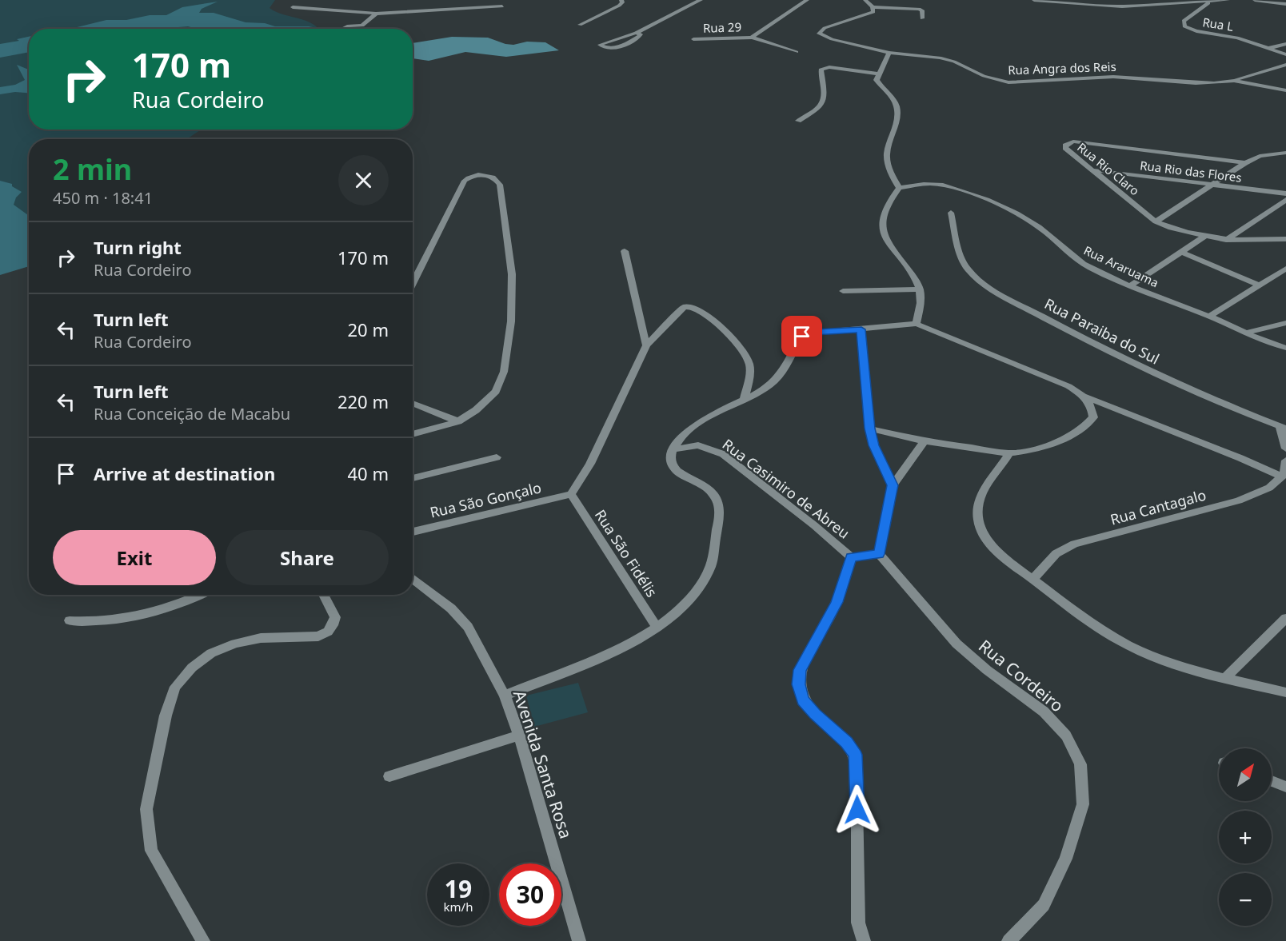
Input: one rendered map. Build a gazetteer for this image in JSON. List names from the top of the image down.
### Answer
{
  "streets": {
    "street": [
      "Rua L",
      "Rua 29",
      "Rua Angra dos Reis",
      "Rua Rio Claro",
      "Rua Rio das Flores",
      "Rua Araruama",
      "Rua Paraiba do Sul",
      "Rua Casimiro de Abreu",
      "Rua São Gonçalo",
      "Rua Cantagalo",
      "Rua São Fidélis",
      "Rua Cordeiro",
      "Avenida Santa Rosa"
    ]
  },
  "crossings": [
    ["Rua Rio Claro", "Rua Rio das Flores"],
    ["Rua São Gonçalo", "Rua São Fidélis"]
  ],
  "north": "top right",
  "page": {
    "turn": ["170 m", "Rua Cordeiro"],
    "heading": ["2 min", "450 m · 18:41"],
    "list": [
      {
        "name": "Turn right",
        "note": "Rua Cordeiro",
        "value": "170 m"
      },
      {
        "name": "Turn left",
        "note": "Rua Cordeiro",
        "value": "20 m"
      },
      {
        "name": "Turn left",
        "note": "Rua Conceição de Macabu",
        "value": "220 m"
      },
      {
        "name": "Arrive at destination",
        "value": "40 m"
      }
    ],
    "buttons": ["Exit", "Share"],
    "map_buttons": ["+", "−"],
    "speed": "19 km/h",
    "limit": "30"
  }
}
